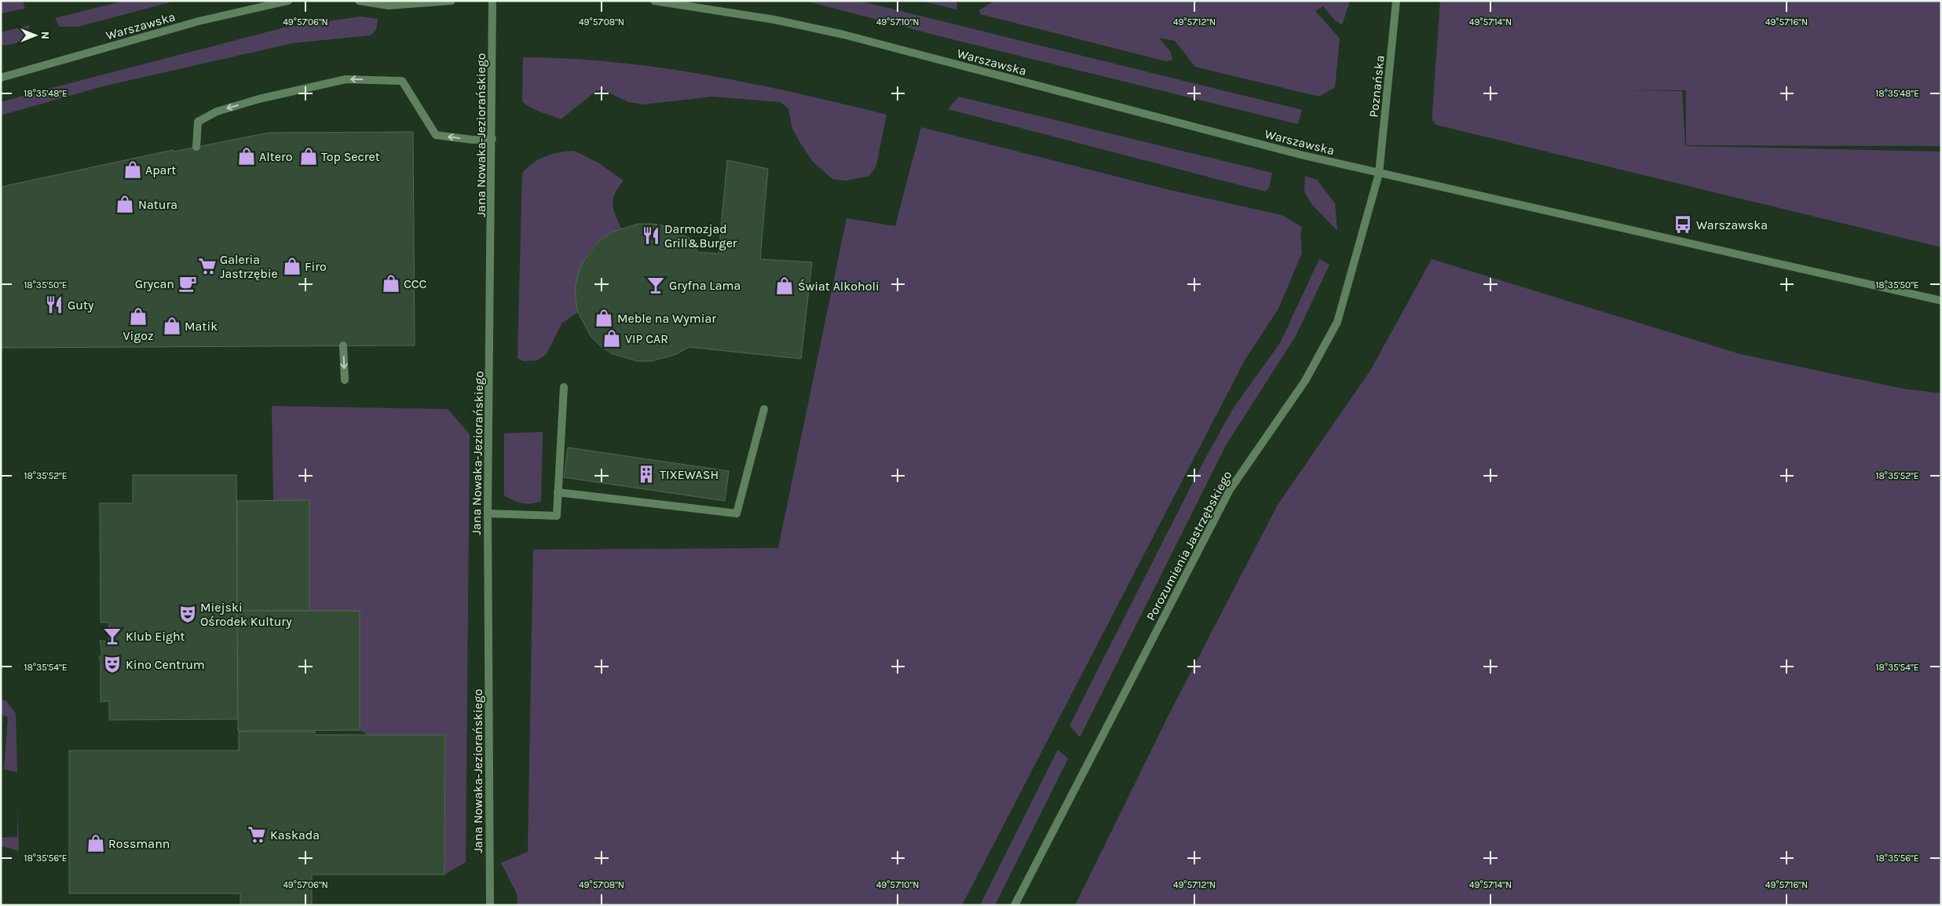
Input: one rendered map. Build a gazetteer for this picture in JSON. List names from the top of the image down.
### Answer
{
  "streets": {
    "street": [
      "Warszawska",
      "Poznańska",
      "Jana Nowaka-Jeziorańskiego",
      "Porozumienia Jastrzębskiego"
    ]
  },
  "crossings": [
    ["Warszawska", "Poznańska"],
    ["Warszawska", "Porozumienia Jastrzębskiego"],
    ["Poznańska", "Porozumienia Jastrzębskiego"]
  ],
  "places": {
    "shop": [
      "Altero",
      "Top Secret",
      "Apart",
      "Natura",
      "Firo",
      "CCC",
      "Świat Alkoholi",
      "Vigoz",
      "Meble na Wymiar",
      "Matik",
      "VIP CAR",
      "Rossmann"
    ],
    "bus stop": ["Warszawska"],
    "restaurant": ["Darmozjad Grill&Burger", "Guty"],
    "supermarket": ["Galeria Jastrzębie", "Kaskada"],
    "cafe": ["Grycan"],
    "bar": ["Gryfna Lama", "Klub Eight"],
    "building": ["TIXEWASH"],
    "theatre": ["Miejski Ośrodek Kultury", "Kino Centrum"]
  },
  "north": "right",
  "coordinates": [
    "49°57'06\"N",
    "49°57'08\"N",
    "49°57'10\"N",
    "49°57'12\"N",
    "49°57'14\"N",
    "49°57'16\"N",
    "18°35'48\"E",
    "18°35'50\"E",
    "18°35'52\"E",
    "18°35'54\"E",
    "18°35'56\"E"
  ]
}
